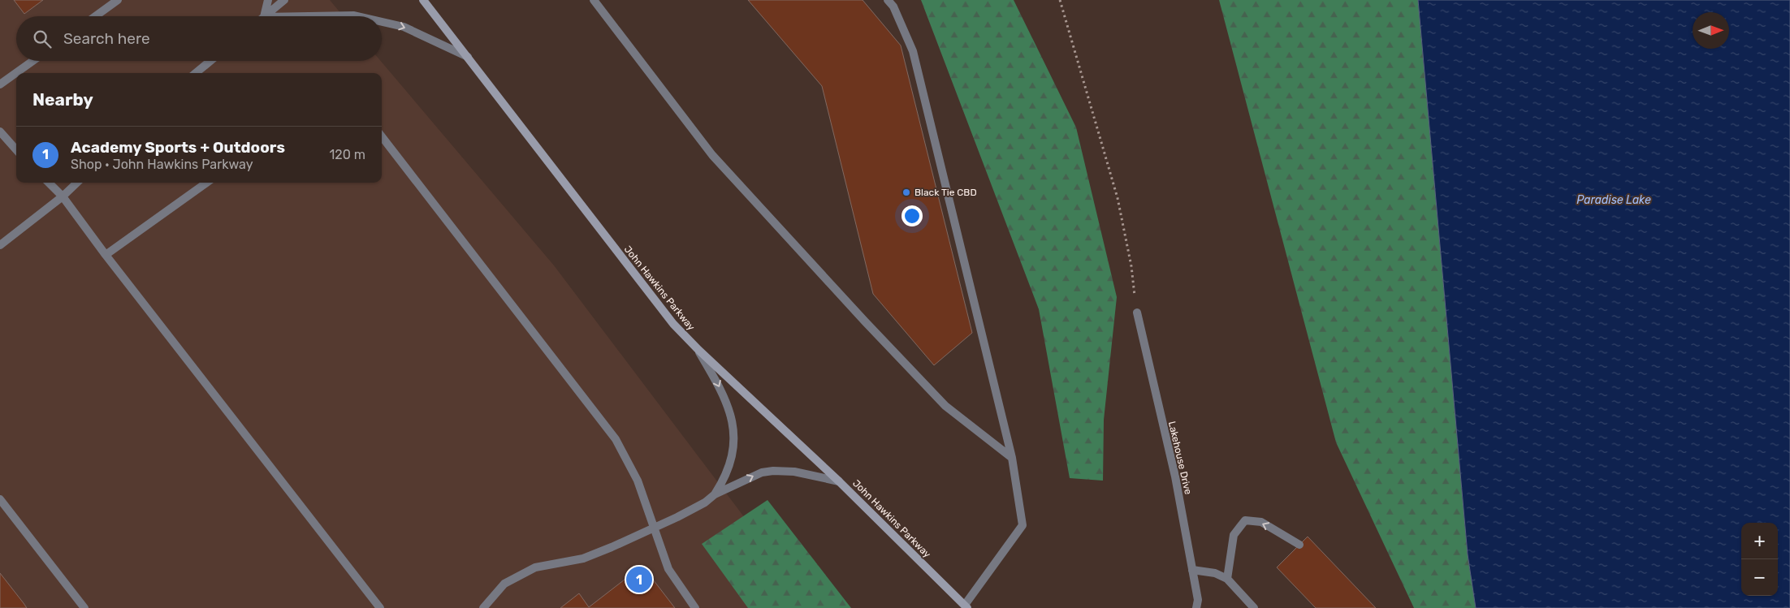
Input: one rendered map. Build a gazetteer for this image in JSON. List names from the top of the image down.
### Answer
{
  "streets": {
    "main road": ["John Hawkins Parkway"],
    "street": ["Lakehouse Drive"]
  },
  "water": ["Paradise Lake"],
  "places": ["Black Tie CBD"],
  "north": "right",
  "page": {
    "search": "Search here",
    "heading": "Nearby",
    "list": [
      {
        "mark": "1",
        "name": "Academy Sports + Outdoors",
        "note": "Shop · John Hawkins Parkway",
        "value": "120 m"
      }
    ],
    "map_buttons": ["+", "−"],
    "pins": "1"
  }
}
